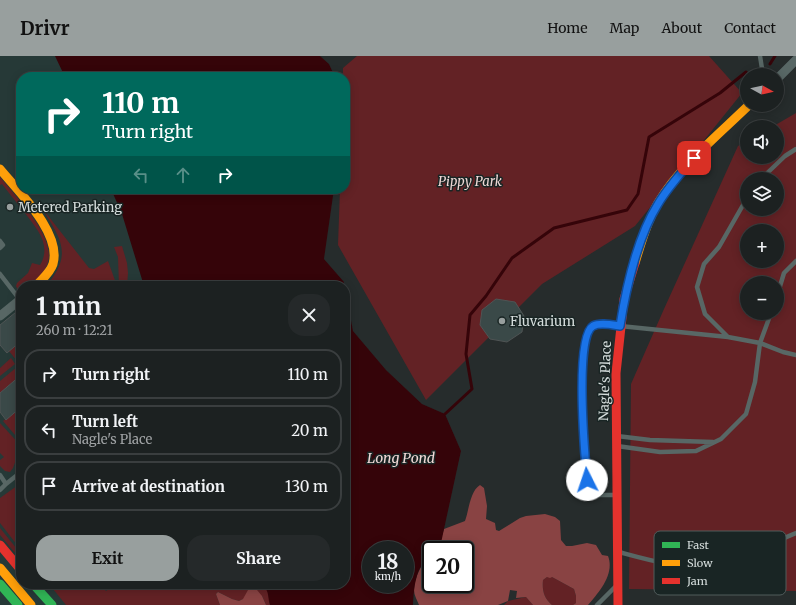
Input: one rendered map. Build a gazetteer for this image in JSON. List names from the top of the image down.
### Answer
{
  "streets": {
    "street": ["Nagle's Place"]
  },
  "water": ["Long Pond"],
  "parks": ["Pippy Park"],
  "places": ["Metered Parking", "Fluvarium"],
  "legend": ["Fast", "Slow", "Jam"],
  "north": "right",
  "page": {
    "header": "Drivr",
    "nav": [
      "Home",
      "Map",
      "About",
      "Contact"
    ],
    "map_buttons": ["+", "−"],
    "turn": ["110 m", "Turn right"],
    "heading": ["1 min", "260 m · 12:21"],
    "list": [
      {
        "name": "Turn right",
        "value": "110 m"
      },
      {
        "name": "Turn left",
        "note": "Nagle's Place",
        "value": "20 m"
      },
      {
        "name": "Arrive at destination",
        "value": "130 m"
      }
    ],
    "buttons": ["Exit", "Share"],
    "speed": "18 km/h",
    "limit": "20"
  }
}
